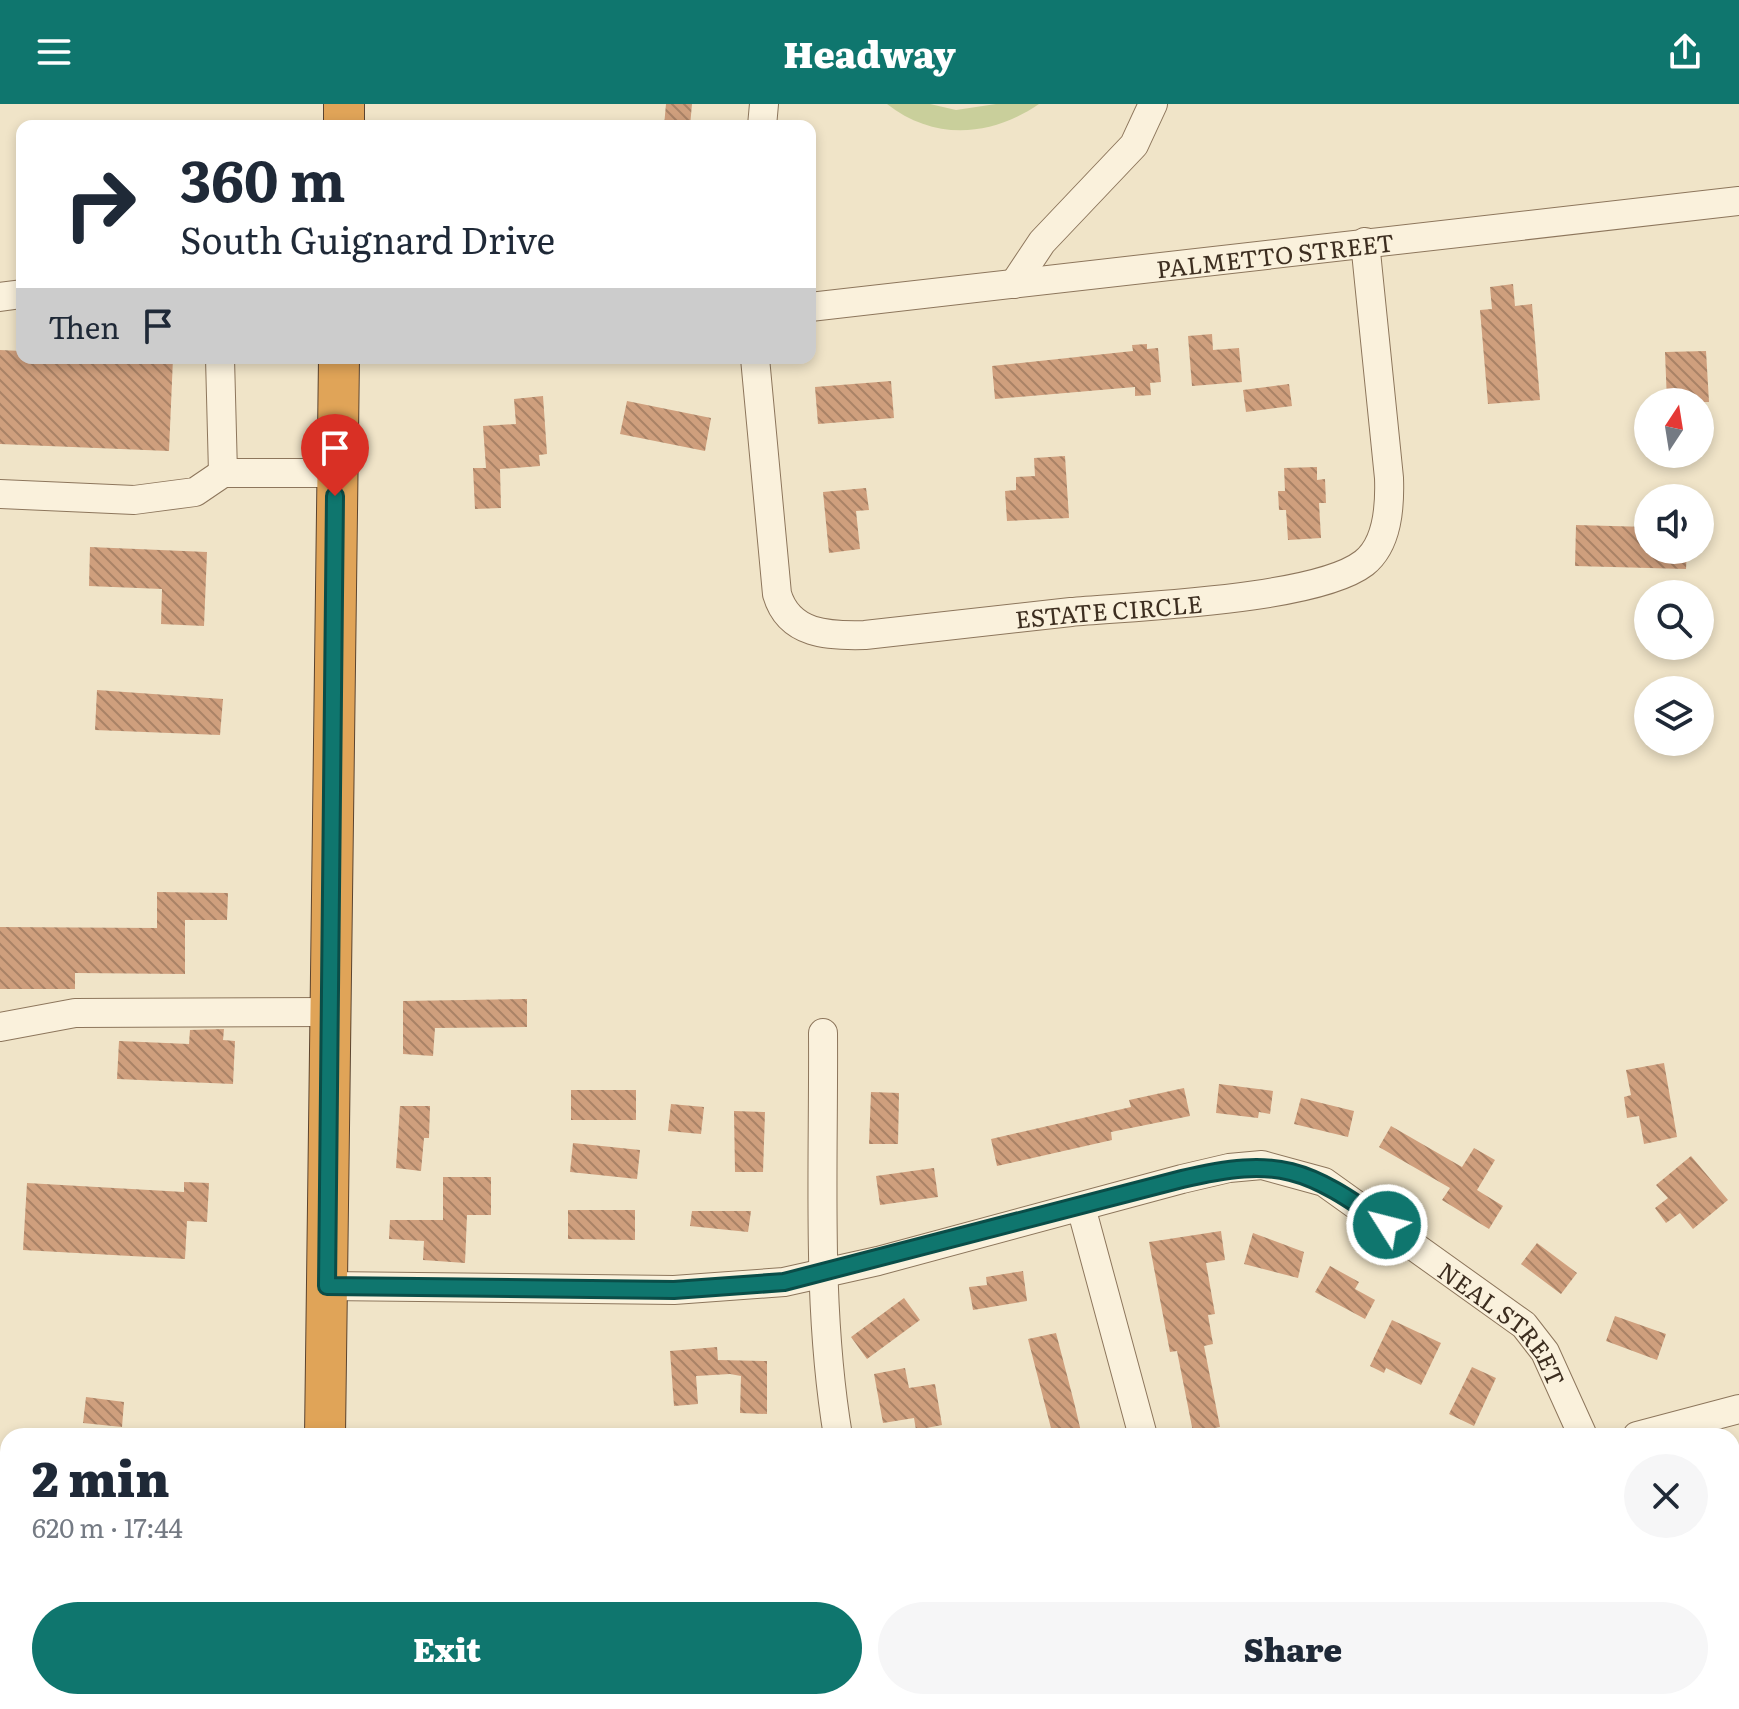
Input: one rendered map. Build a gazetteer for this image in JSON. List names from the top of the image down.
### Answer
{
  "streets": {
    "street": ["PALMETTO STREET", "ESTATE CIRCLE", "NEAL STREET"]
  },
  "crossings": [
    ["PALMETTO STREET", "ESTATE CIRCLE"]
  ],
  "north": "top",
  "page": {
    "header": "Headway",
    "turn": ["360 m", "South Guignard Drive"],
    "then": "Then",
    "heading": ["2 min", "620 m · 17:44"],
    "buttons": ["Exit", "Share"]
  }
}
